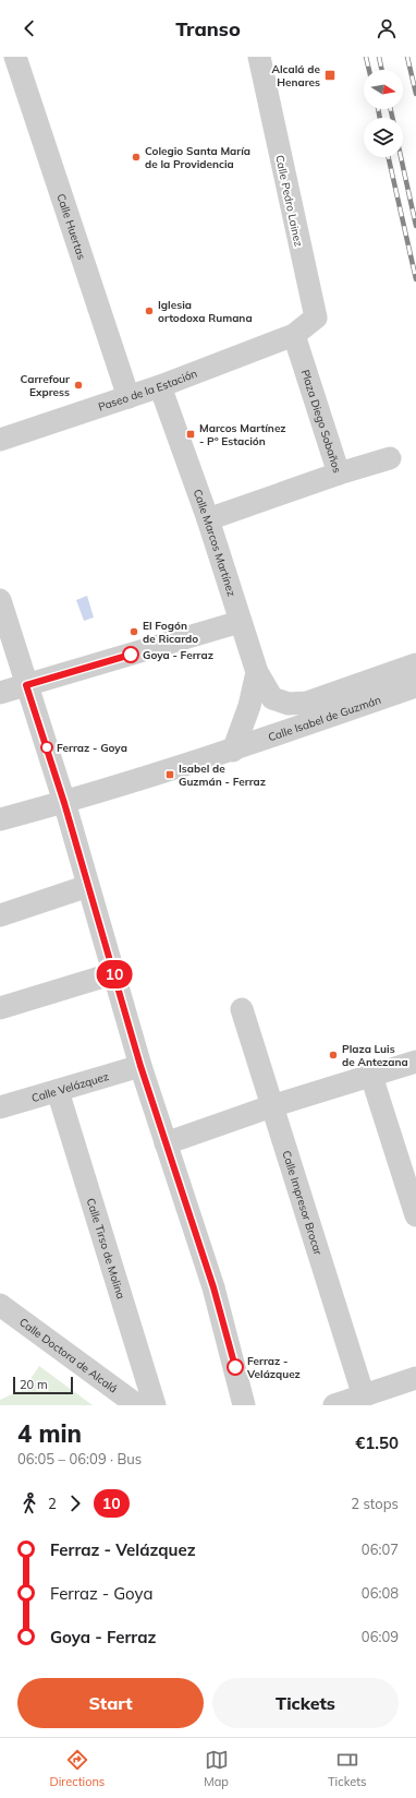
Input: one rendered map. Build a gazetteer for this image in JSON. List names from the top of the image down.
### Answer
{
  "streets": {
    "street": [
      "Calle Pedro Lainez",
      "Calle Huertas",
      "Paseo de la Estación",
      "Plaza Diego Sobaños",
      "Calle Marcos Martínez",
      "Calle Isabel de Guzmán",
      "Calle Velázquez",
      "Calle Impresor Brocar",
      "Calle Tirso de Molina",
      "Calle Doctora de Alcalá"
    ]
  },
  "crossings": [
    ["Calle Pedro Lainez", "Paseo de la Estación"],
    ["Calle Pedro Lainez", "Plaza Diego Sobaños"],
    ["Calle Huertas", "Paseo de la Estación"],
    ["Paseo de la Estación", "Plaza Diego Sobaños"],
    ["Paseo de la Estación", "Calle Marcos Martínez"],
    ["Plaza Diego Sobaños", "Calle Marcos Martínez"],
    ["Calle Marcos Martínez", "Calle Isabel de Guzmán"],
    ["Calle Velázquez", "Calle Tirso de Molina"]
  ],
  "places": {
    "transit": ["Alcalá de Henares", "Marcos Martínez - Pº Estación", "Isabel de Guzmán - Ferraz"],
    "other": [
      "Colegio Santa María de la Providencia",
      "Iglesia ortodoxa Rumana",
      "Carrefour Express",
      "El Fogón de Ricardo",
      "Goya - Ferraz",
      "Ferraz - Goya",
      "Plaza Luis de Antezana",
      "Ferraz - Velázquez"
    ]
  },
  "lines": ["bus line 10"],
  "scale_bar": "20 m",
  "north": "right",
  "page": {
    "header": "Transo",
    "on_map": "10",
    "scale": "20 m",
    "heading": ["4 min", "06:05 – 06:09 · Bus", "€1.50"],
    "legs": ["2", "10", "2 stops"],
    "list": [
      {
        "name": "Ferraz - Velázquez",
        "value": "06:07"
      },
      {
        "name": "Ferraz - Goya",
        "value": "06:08"
      },
      {
        "name": "Goya - Ferraz",
        "value": "06:09"
      }
    ],
    "buttons": ["Start", "Tickets"],
    "tabs": ["Directions", "Map", "Tickets"]
  }
}
